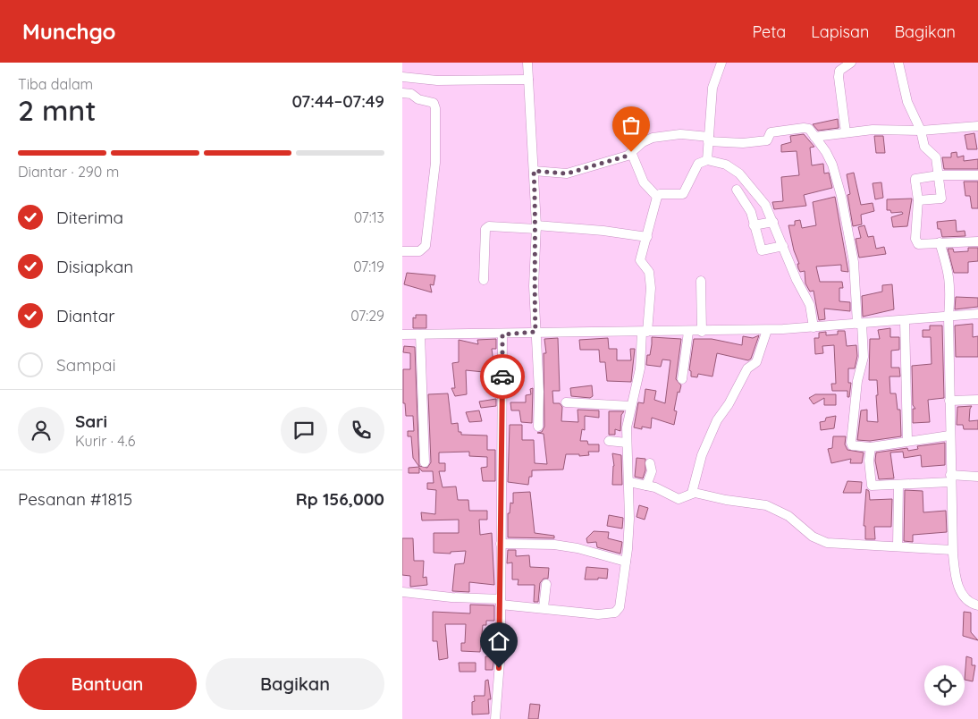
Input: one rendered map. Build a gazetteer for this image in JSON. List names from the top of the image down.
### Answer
{
  "page": {
    "header": "Munchgo",
    "nav": ["Peta", "Lapisan", "Bagikan"],
    "heading": ["2 mnt", "Tiba dalam", "07:44–07:49"],
    "panel": [
      "Sari",
      "Kurir · 4.6",
      "Pesanan #1815",
      "Rp 156,000"
    ],
    "bar": "Diantar · 290 m",
    "list": [
      ["Diterima", "07:13"],
      ["Disiapkan", "07:19"],
      ["Diantar", "07:29"],
      "Sampai"
    ],
    "buttons": ["Bantuan", "Bagikan"]
  }
}
